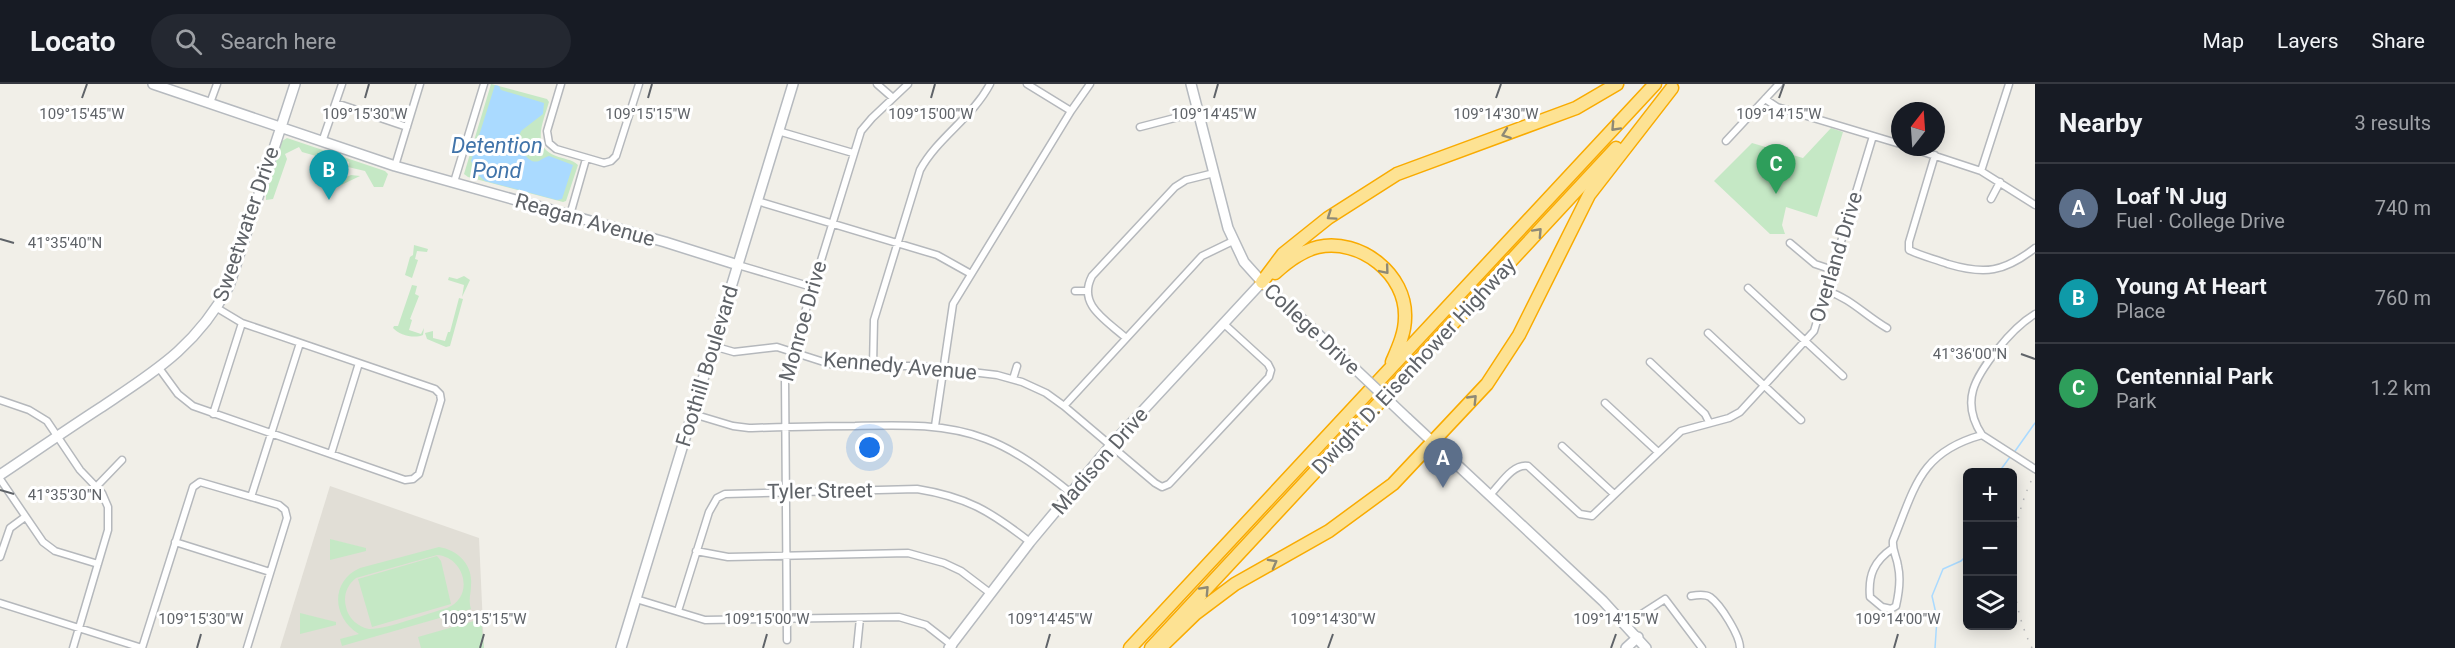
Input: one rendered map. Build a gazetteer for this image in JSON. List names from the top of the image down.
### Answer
{
  "streets": {
    "highway": ["Dwight D. Eisenhower Highway"],
    "street": [
      "Reagan Avenue",
      "Sweetwater Drive",
      "Overland Drive",
      "Monroe Drive",
      "College Drive",
      "Foothill Boulevard",
      "Kennedy Avenue",
      "Madison Drive",
      "Tyler Street"
    ]
  },
  "crossings": [
    ["Reagan Avenue", "Sweetwater Drive"],
    ["Reagan Avenue", "Monroe Drive"],
    ["Reagan Avenue", "Foothill Boulevard"],
    ["Overland Drive", "College Drive"],
    ["Monroe Drive", "Kennedy Avenue"],
    ["Monroe Drive", "Tyler Street"],
    ["College Drive", "Madison Drive"],
    ["Foothill Boulevard", "Kennedy Avenue"],
    ["Kennedy Avenue", "Madison Drive"],
    ["Madison Drive", "Tyler Street"]
  ],
  "water": ["Detention Pond"],
  "north": "top",
  "page": {
    "header": "Locato",
    "search": "Search here",
    "nav": ["Map", "Layers", "Share"],
    "heading": ["Nearby", "3 results"],
    "pins": ["C", "B", "A"],
    "list": [
      {
        "mark": "A",
        "name": "Loaf 'N Jug",
        "note": "Fuel · College Drive",
        "value": "740 m"
      },
      {
        "mark": "B",
        "name": "Young At Heart",
        "note": "Place",
        "value": "760 m"
      },
      {
        "mark": "C",
        "name": "Centennial Park",
        "note": "Park",
        "value": "1.2 km"
      }
    ],
    "map_buttons": ["+", "−"]
  },
  "coordinates": [
    "109°15'45\"W",
    "109°15'30\"W",
    "109°15'15\"W",
    "109°15'00\"W",
    "109°14'45\"W",
    "109°14'30\"W",
    "109°14'15\"W",
    "41°35'40\"N",
    "41°36'00\"N",
    "41°35'30\"N",
    "109°14'00\"W"
  ]
}
